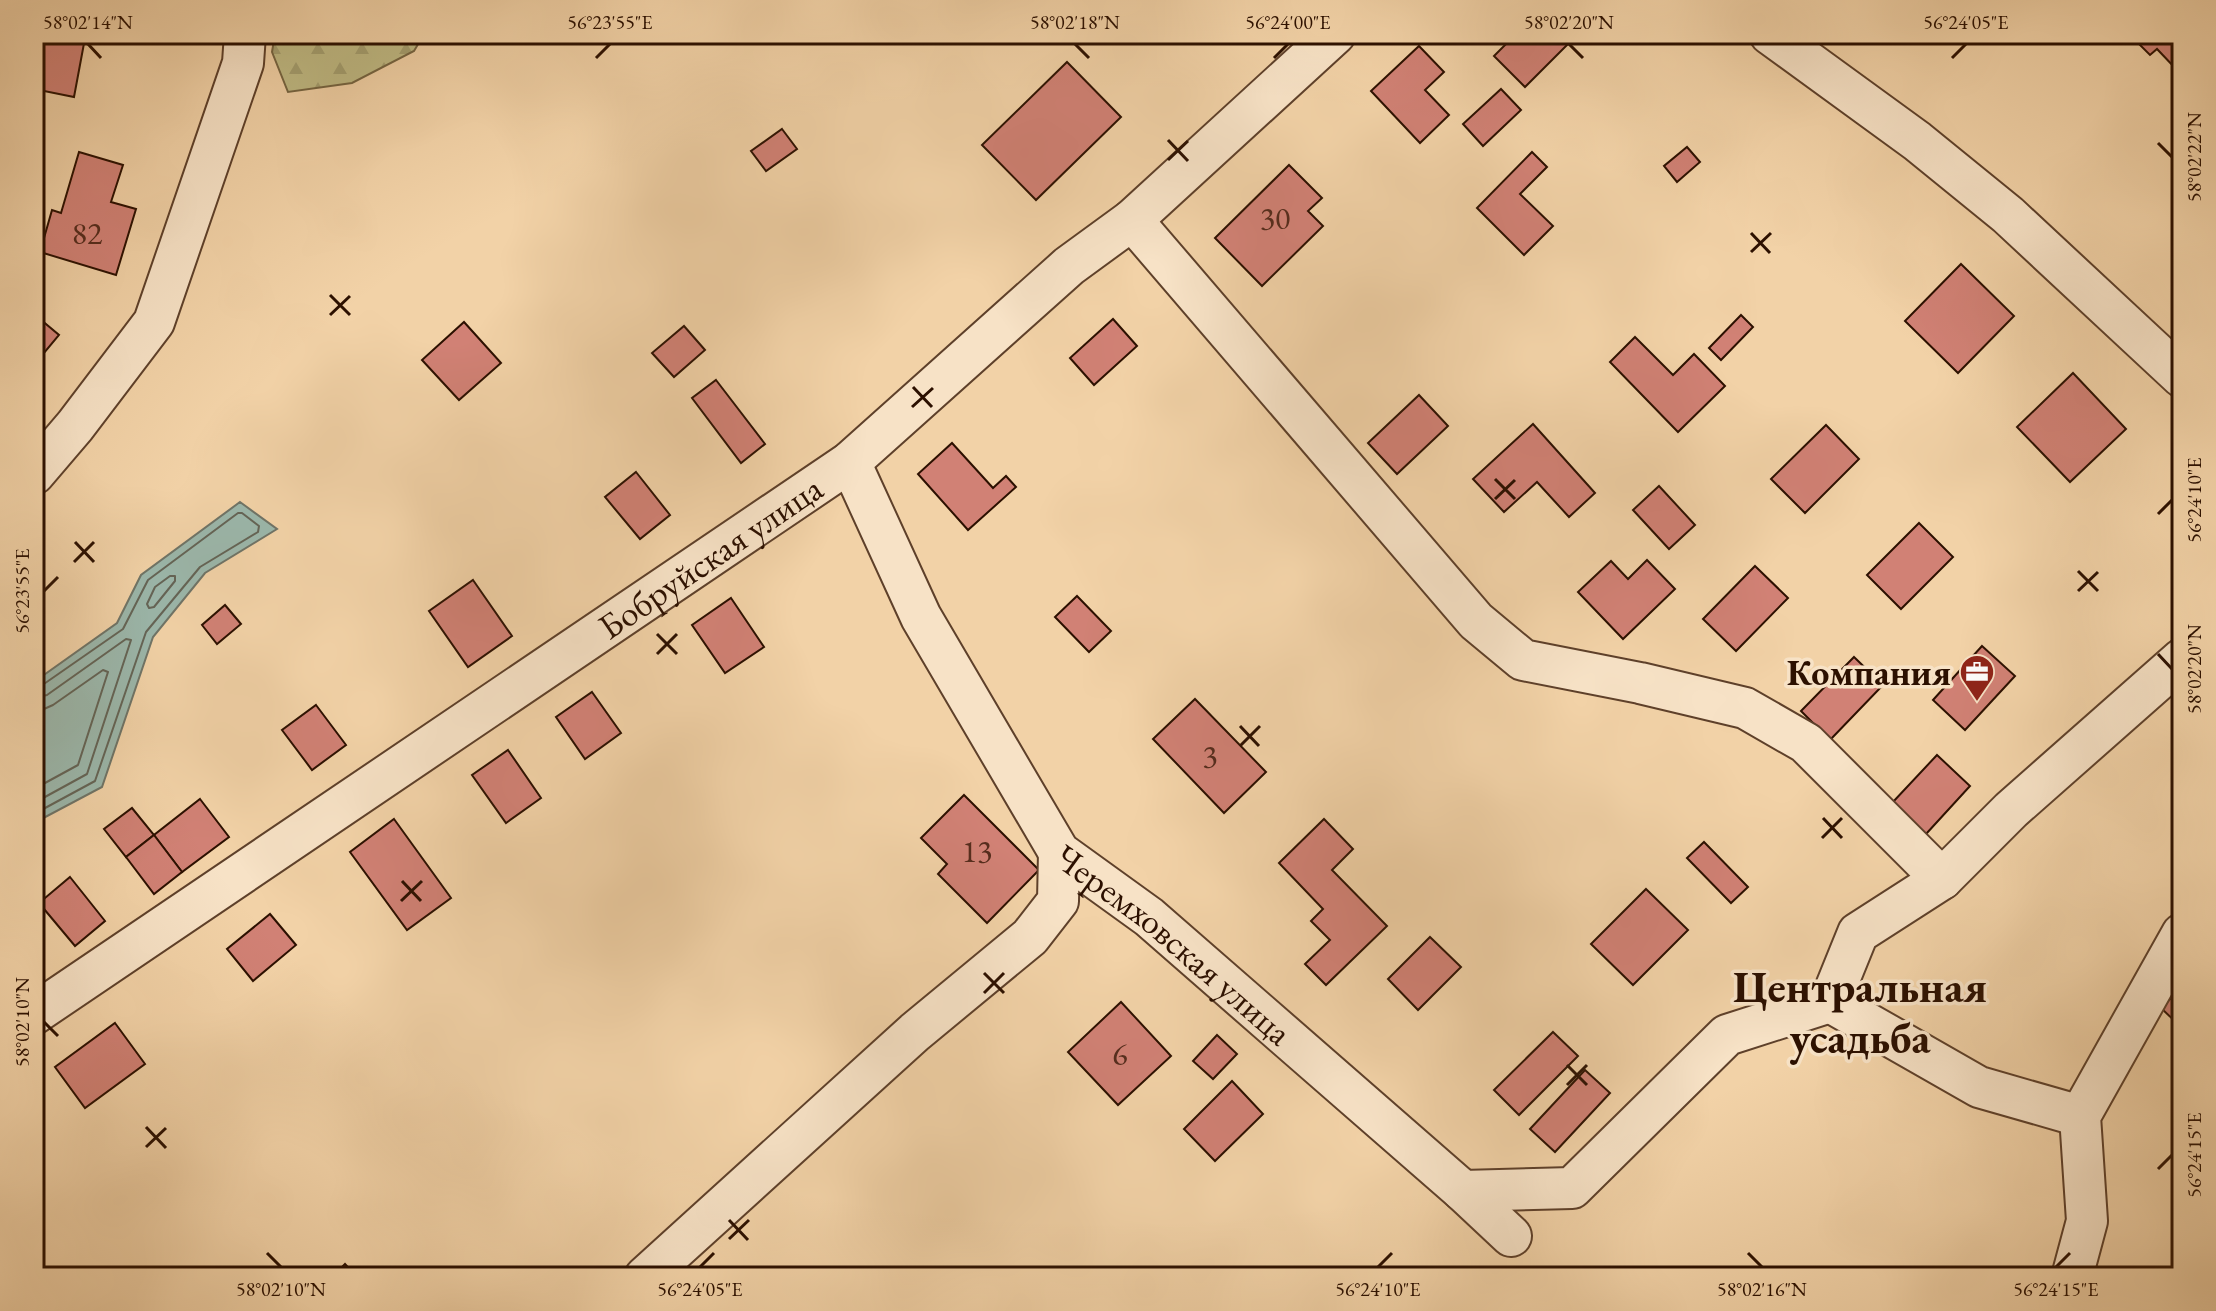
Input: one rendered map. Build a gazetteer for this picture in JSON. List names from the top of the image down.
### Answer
{
  "streets": {
    "street": ["Бобруйская улица", "Черемховская улица"]
  },
  "crossings": [
    ["Бобруйская улица", "Черемховская улица"]
  ],
  "districts": ["Центральная усадьба"],
  "places": {
    "office": ["Компания"]
  },
  "house_numbers": [
    "30",
    "82",
    "3",
    "13",
    "6"
  ],
  "coordinates": [
    "58°02'14\"N",
    "56°23'55\"E",
    "58°02'18\"N",
    "56°24'00\"E",
    "58°02'20\"N",
    "56°24'05\"E",
    "58°02'22\"N",
    "56°24'10\"E",
    "58°02'10\"N",
    "56°24'15\"E",
    "58°02'16\"N"
  ]
}
